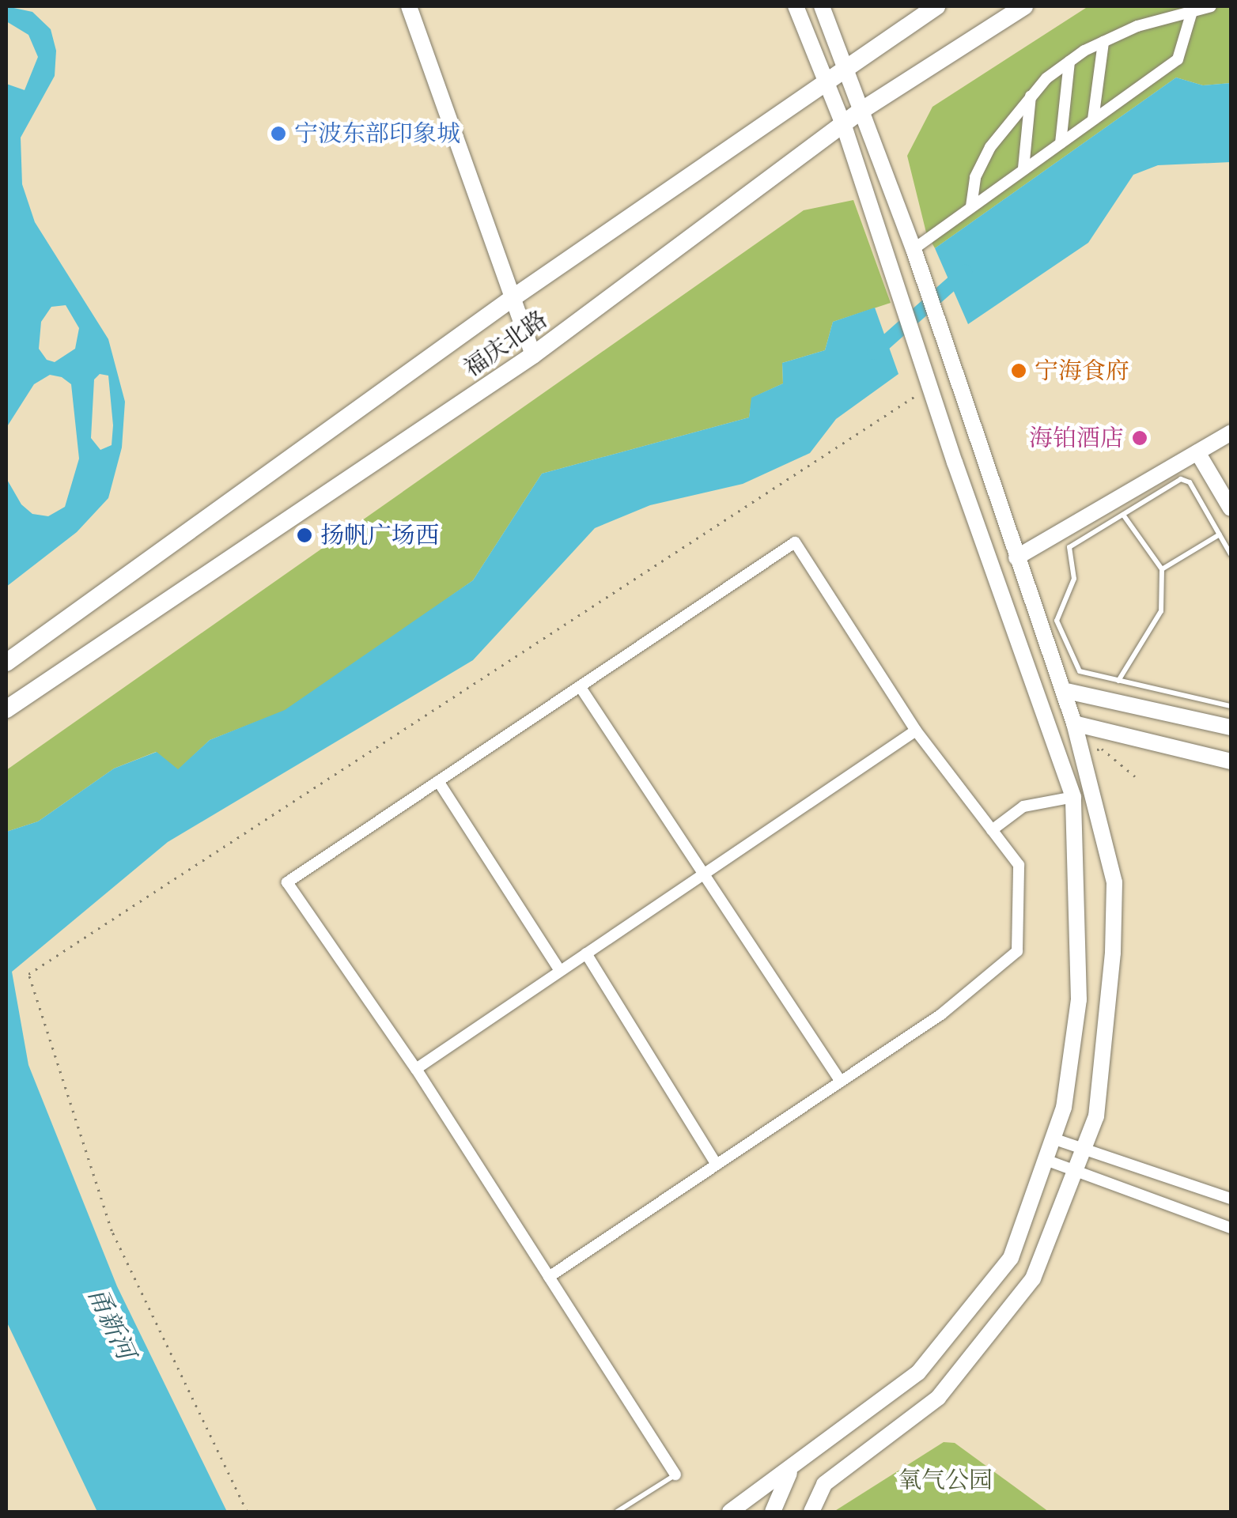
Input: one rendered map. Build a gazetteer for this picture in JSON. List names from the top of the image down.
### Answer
{
  "streets": {
    "main road": ["福庆北路"]
  },
  "water": ["甬新河"],
  "parks": ["氧气公园"],
  "places": [
    "宁波东部印象城",
    "宁海食府",
    "海铂酒店",
    "扬帆广场西"
  ]
}
